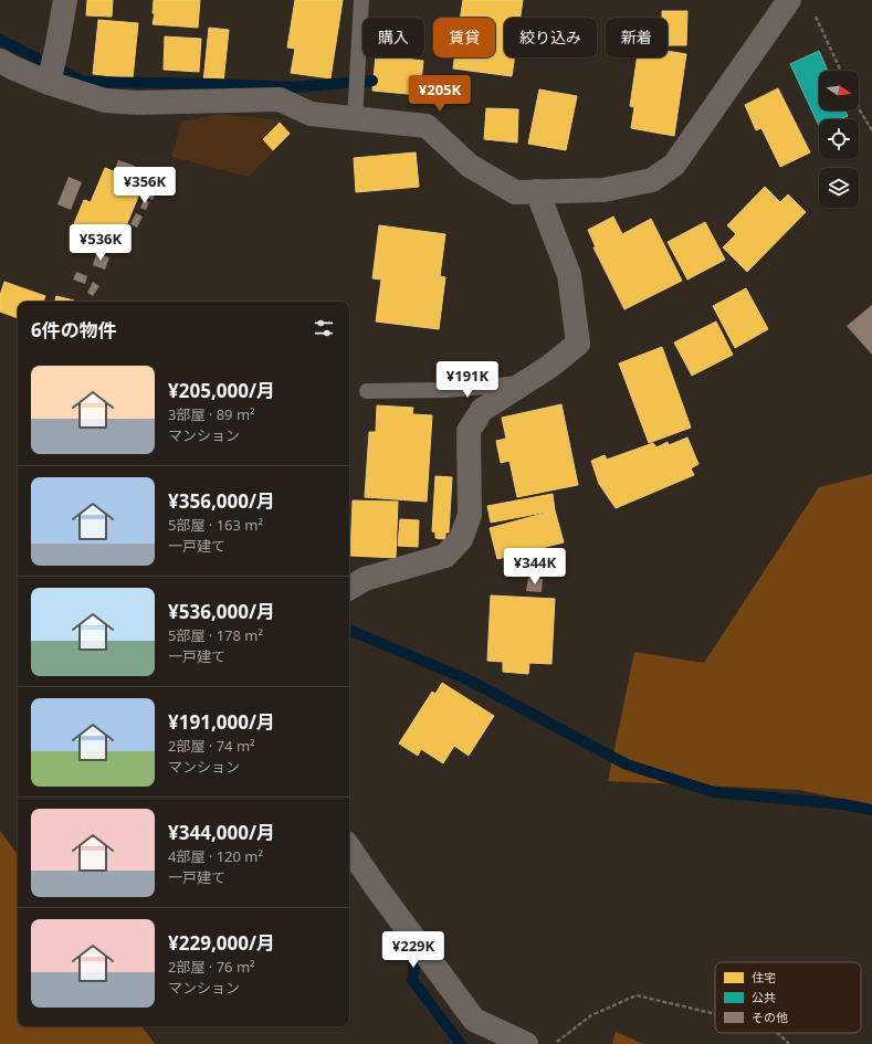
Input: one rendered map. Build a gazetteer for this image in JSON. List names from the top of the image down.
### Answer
{
  "legend": ["住宅", "公共", "その他"],
  "north": "right",
  "page": {
    "chip": [
      "購入",
      "賃貸",
      "絞り込み",
      "新着"
    ],
    "price": [
      "¥205K",
      "¥356K",
      "¥536K",
      "¥191K",
      "¥344K",
      "¥229K"
    ],
    "heading": "6件の物件",
    "list": [
      {
        "name": "¥205,000/月",
        "note": "3部屋 · 89 m² · マンション"
      },
      {
        "name": "¥356,000/月",
        "note": "5部屋 · 163 m² · 一戸建て"
      },
      {
        "name": "¥536,000/月",
        "note": "5部屋 · 178 m² · 一戸建て"
      },
      {
        "name": "¥191,000/月",
        "note": "2部屋 · 74 m² · マンション"
      },
      {
        "name": "¥344,000/月",
        "note": "4部屋 · 120 m² · 一戸建て"
      },
      {
        "name": "¥229,000/月",
        "note": "2部屋 · 76 m² · マンション"
      }
    ]
  }
}
